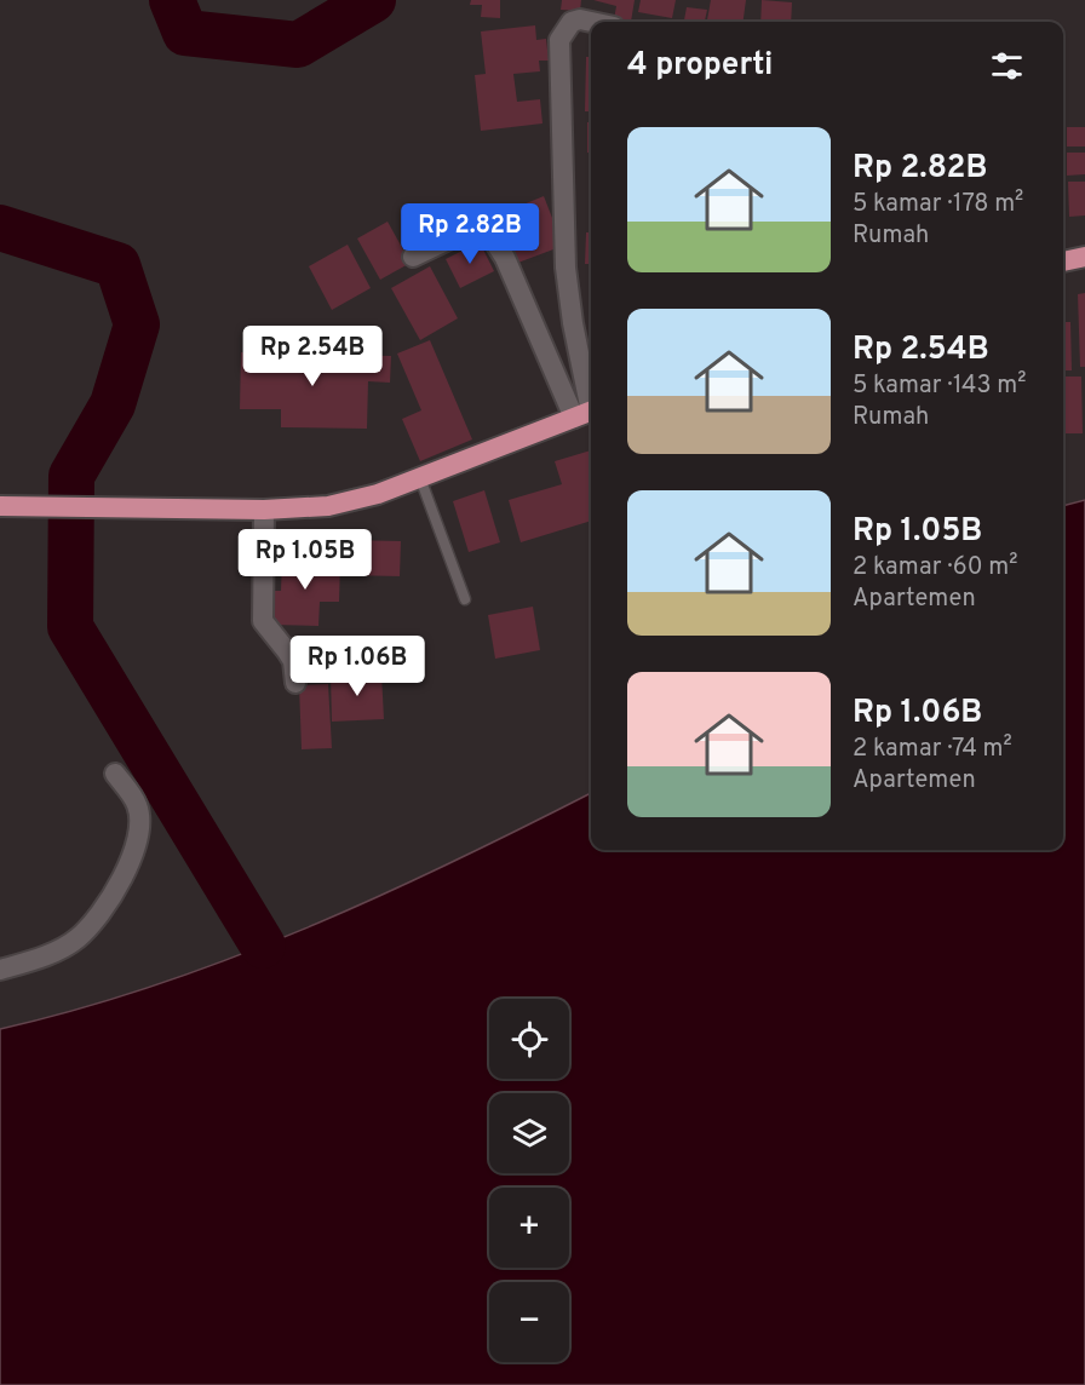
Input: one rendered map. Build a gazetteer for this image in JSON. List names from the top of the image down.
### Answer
{
  "page": {
    "heading": "4 properti",
    "list": [
      {
        "name": "Rp 2.82B",
        "note": "5 kamar · 178 m² · Rumah"
      },
      {
        "name": "Rp 2.54B",
        "note": "5 kamar · 143 m² · Rumah"
      },
      {
        "name": "Rp 1.05B",
        "note": "2 kamar · 60 m² · Apartemen"
      },
      {
        "name": "Rp 1.06B",
        "note": "2 kamar · 74 m² · Apartemen"
      }
    ],
    "price": [
      "Rp 2.82B",
      "Rp 2.54B",
      "Rp 1.05B",
      "Rp 1.06B"
    ],
    "map_buttons": ["+", "−"]
  }
}
